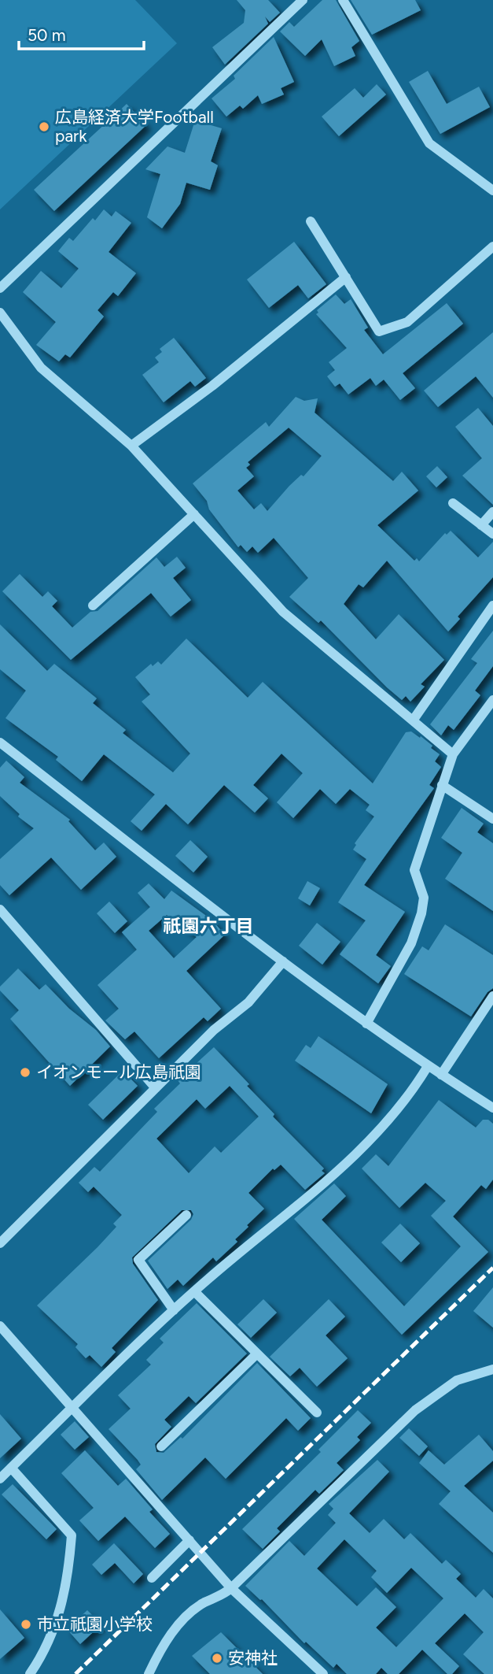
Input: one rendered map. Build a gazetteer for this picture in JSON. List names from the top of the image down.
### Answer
{
  "districts": ["祇園六丁目"],
  "places": [
    "広島経済大学Football park",
    "イオンモール広島祇園",
    "市立祇園小学校",
    "安神社"
  ],
  "scale_bar": "50 m"
}
